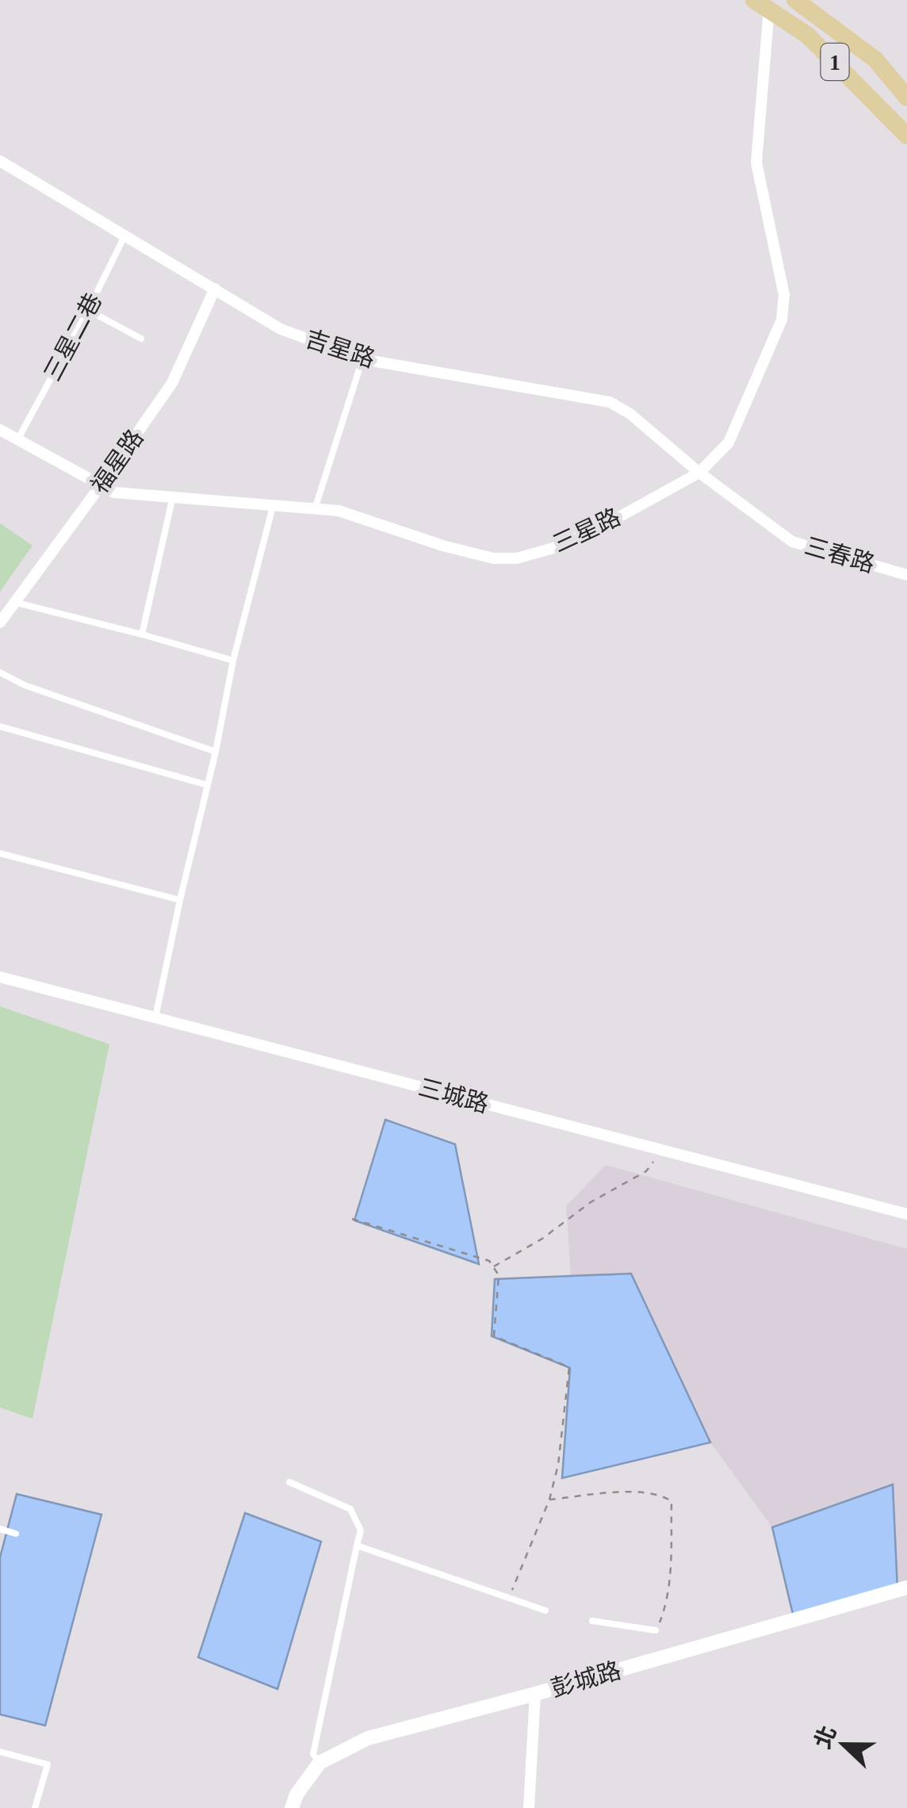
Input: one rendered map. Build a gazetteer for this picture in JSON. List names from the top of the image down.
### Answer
{
  "streets": {
    "main road": ["1"],
    "street": [
      "吉星路",
      "福星路",
      "三星路",
      "三春路",
      "三城路",
      "彭城路"
    ],
    "lane": ["三星二巷"]
  },
  "crossings": [
    ["1", "三星路"],
    ["三星二巷", "吉星路"],
    ["三星二巷", "三星路"],
    ["吉星路", "福星路"],
    ["吉星路", "三星路"],
    ["吉星路", "三春路"],
    ["福星路", "三星路"],
    ["三星路", "三春路"]
  ],
  "north": "left"
}
